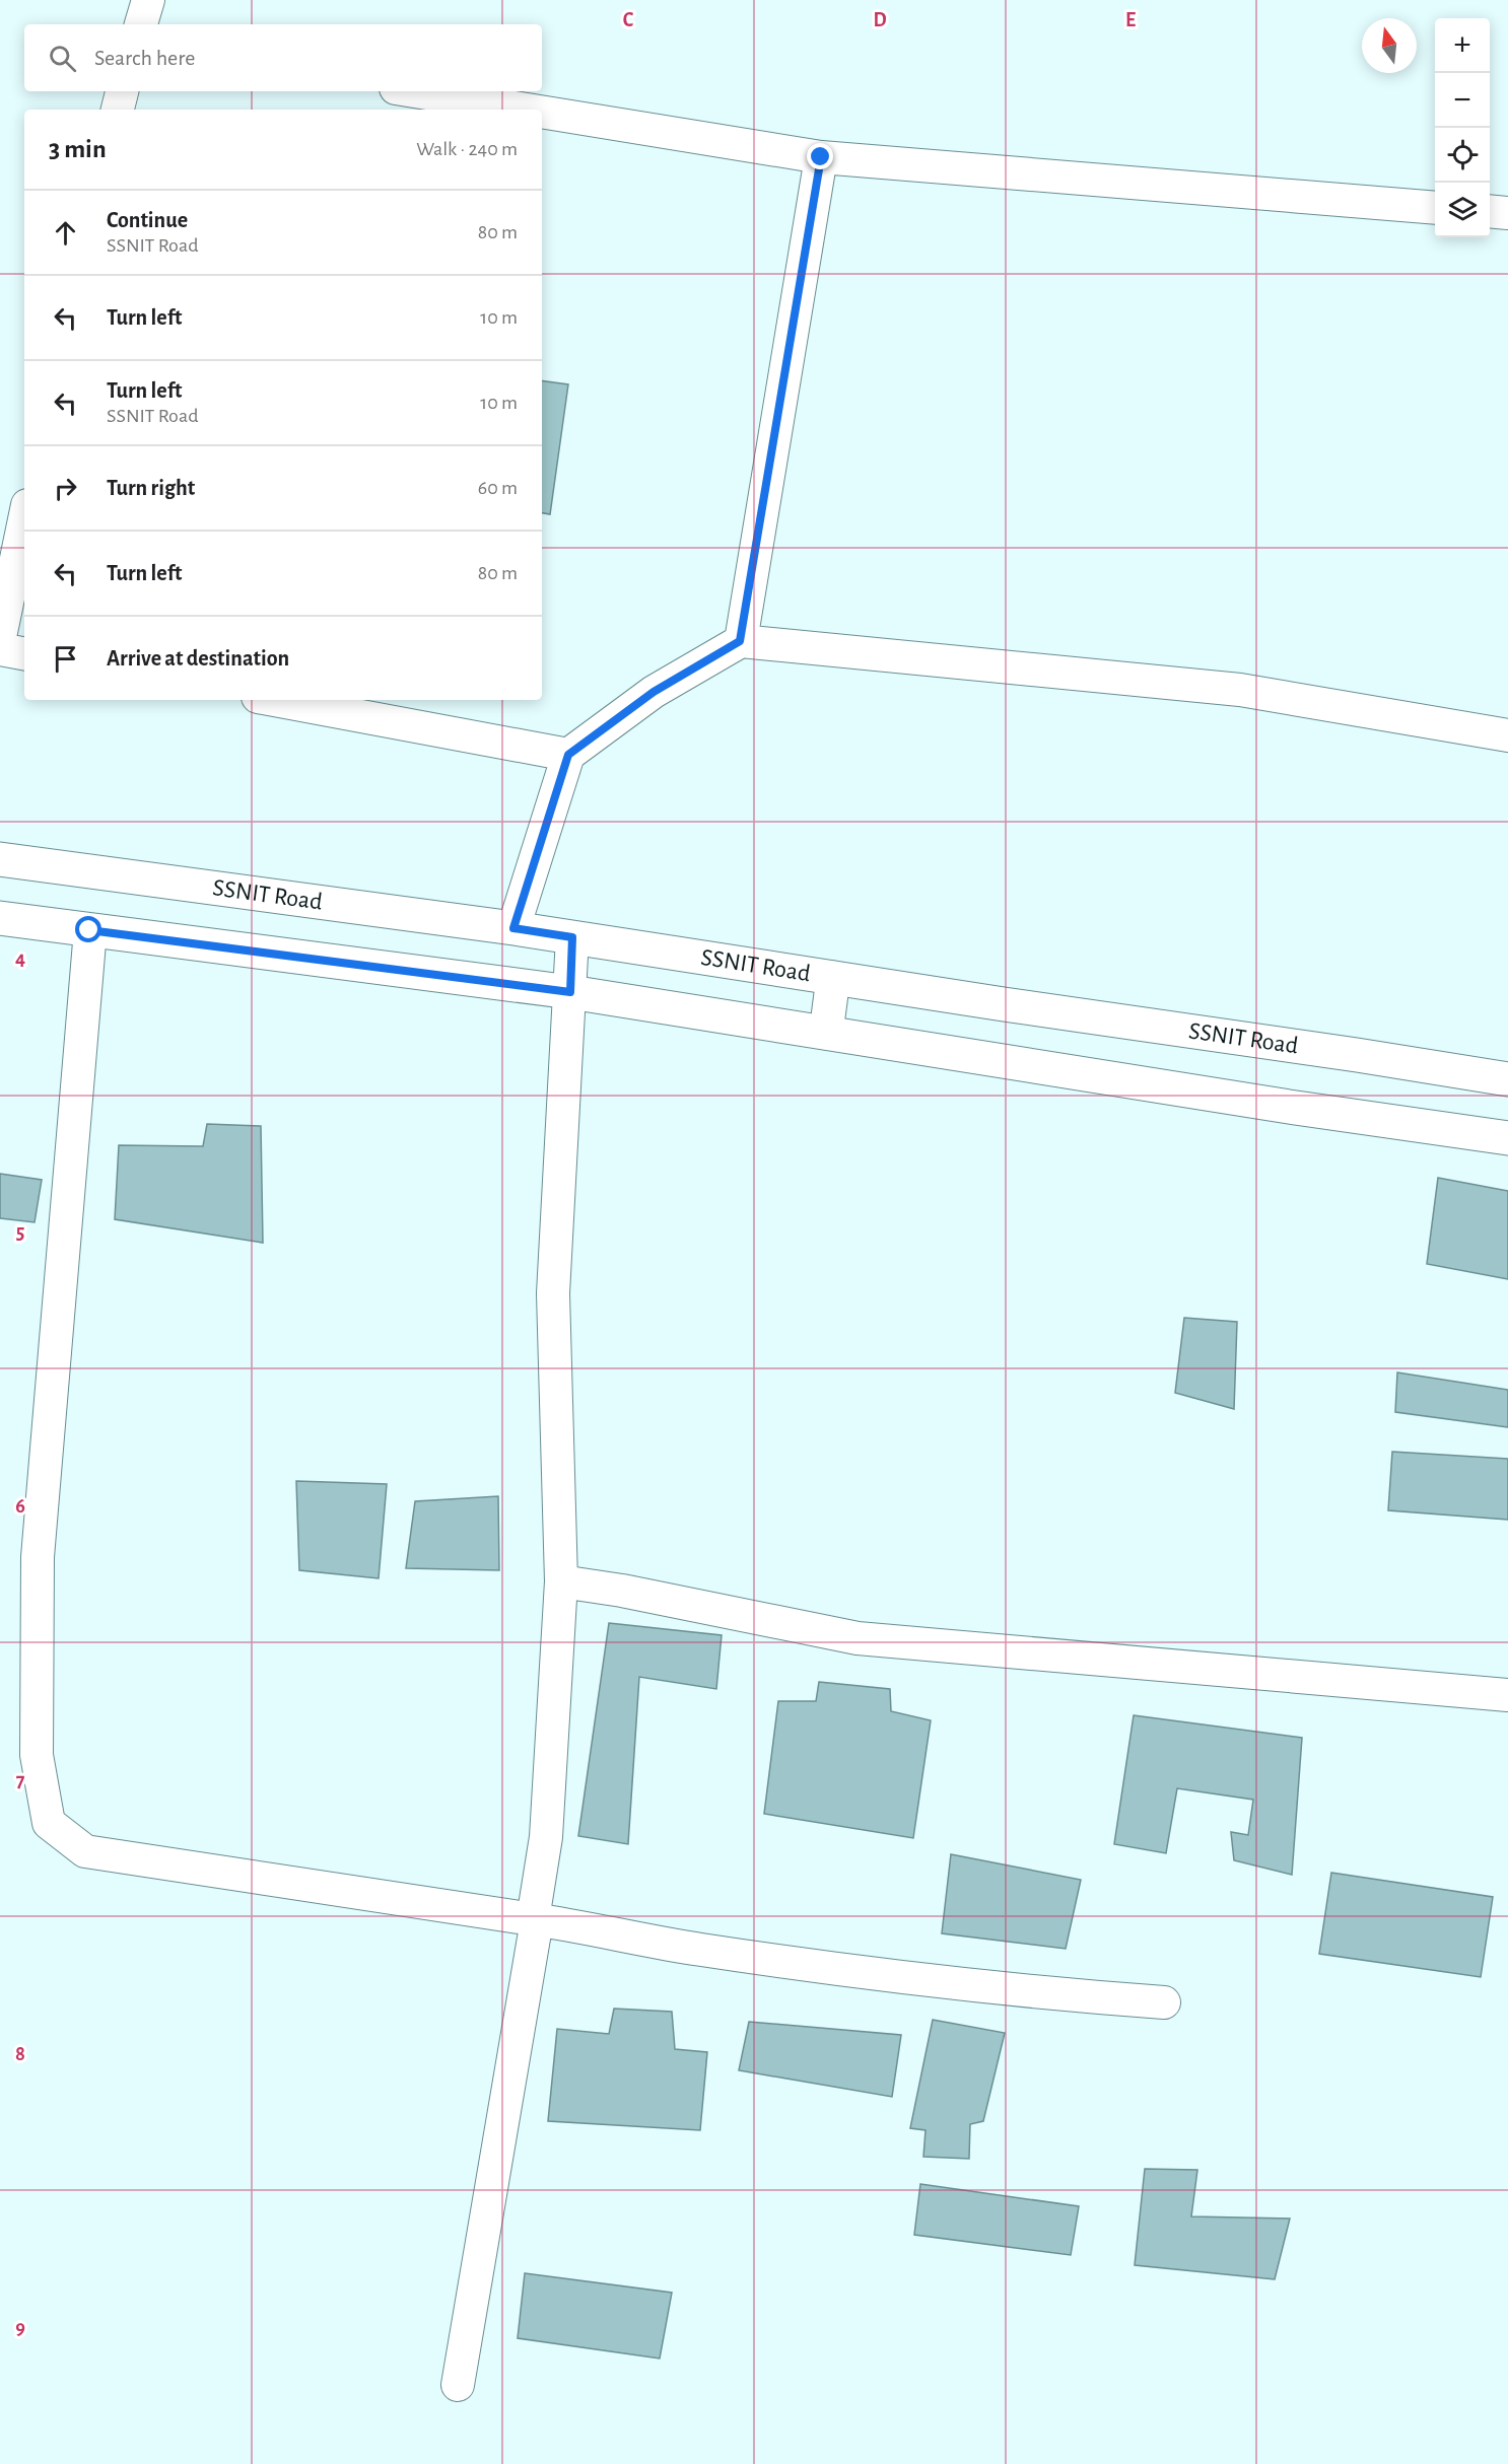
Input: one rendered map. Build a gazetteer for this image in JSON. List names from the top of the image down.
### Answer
{
  "streets": {
    "street": ["SSNIT Road"]
  },
  "north": "top",
  "page": {
    "map_buttons": ["+", "−"],
    "search": "Search here",
    "heading": ["3 min", "Walk · 240 m"],
    "list": [
      ["Continue", "SSNIT Road", "80 m"],
      ["Turn left", "10 m"],
      ["Turn left", "SSNIT Road", "10 m"],
      ["Turn right", "60 m"],
      ["Turn left", "80 m"],
      "Arrive at destination"
    ]
  },
  "grid": {
    "columns": ["C", "D", "E"],
    "rows": [
      "4",
      "5",
      "6",
      "7",
      "8",
      "9"
    ]
  }
}
